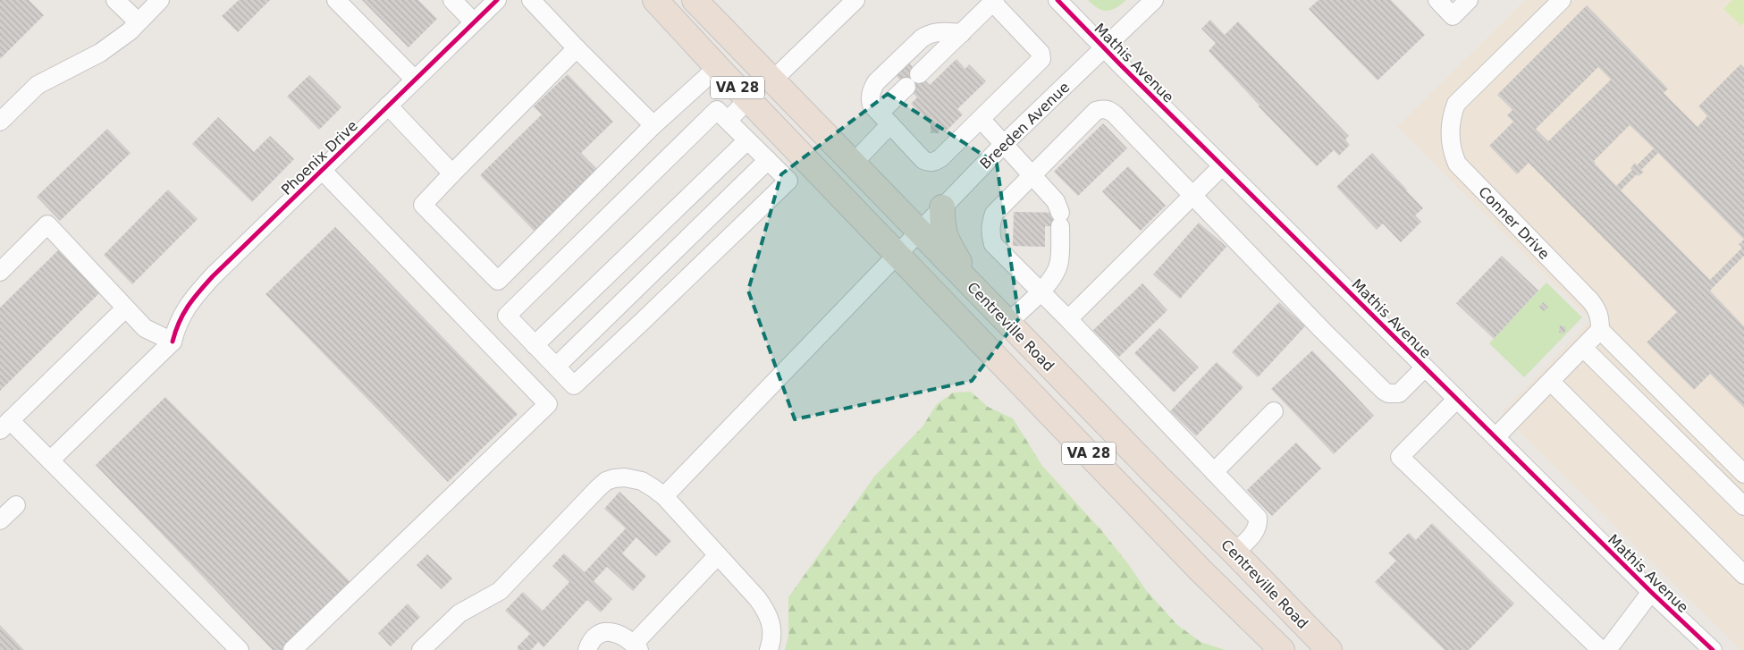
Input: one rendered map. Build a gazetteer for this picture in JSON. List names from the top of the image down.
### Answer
{
  "streets": {
    "highway": ["VA 28", "Centreville Road"],
    "street": [
      "Mathis Avenue",
      "Breeden Avenue",
      "Phoenix Drive",
      "Conner Drive"
    ]
  },
  "crossings": [
    ["Mathis Avenue", "Breeden Avenue"],
    ["VA 28", "Breeden Avenue"],
    ["Breeden Avenue", "Centreville Road"]
  ]
}
